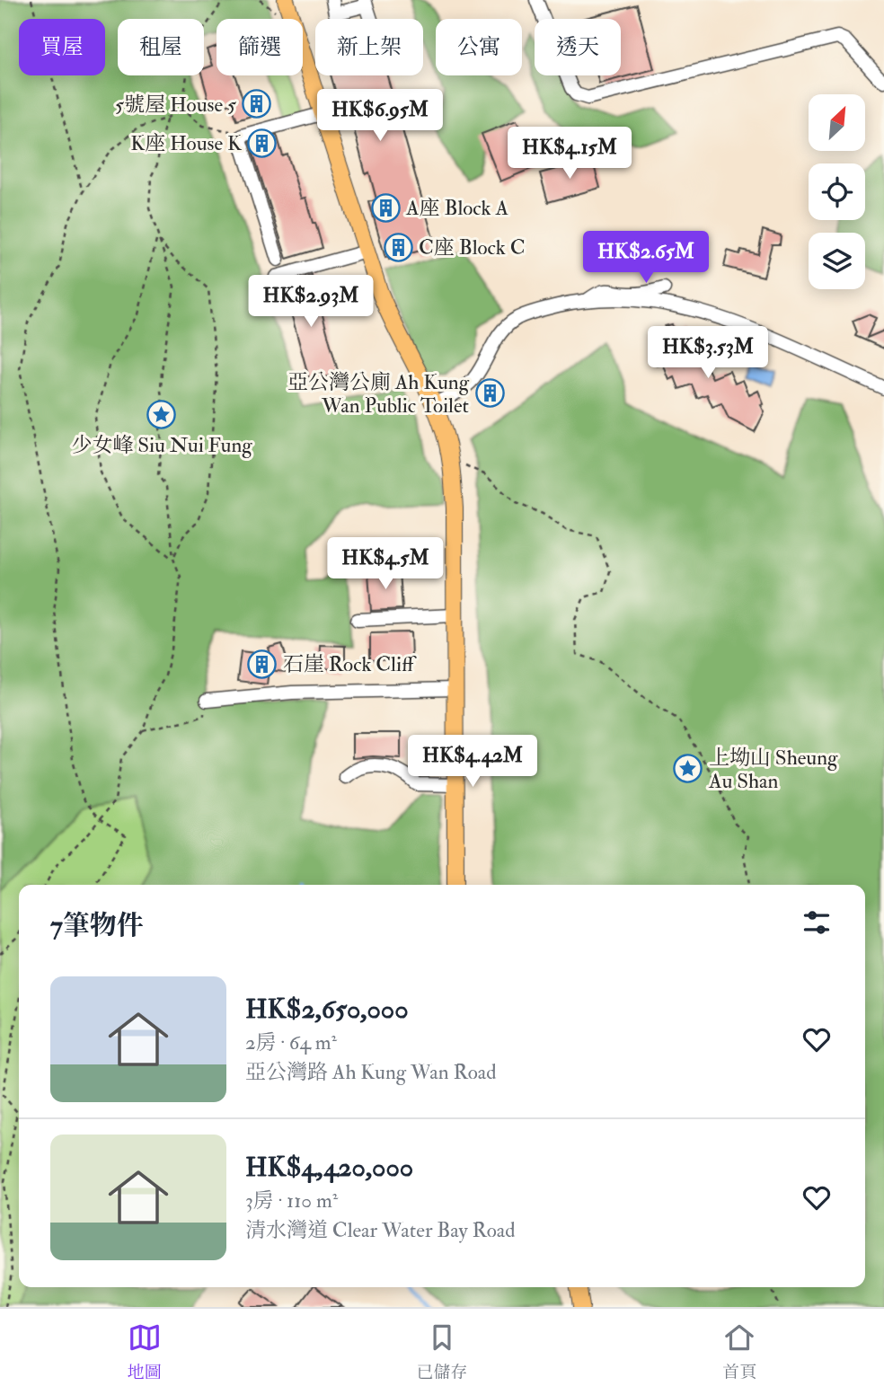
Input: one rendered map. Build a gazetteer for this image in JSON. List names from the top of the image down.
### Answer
{
  "places": {
    "building": [
      "5號屋 House 5",
      "K座 House K",
      "A座 Block A",
      "C座 Block C",
      "亞公灣公廁 Ah Kung Wan Public Toilet",
      "石崖 Rock Cliff"
    ],
    "place": ["少女峰 Siu Nui Fung", "上坳山 Sheung Au Shan"]
  },
  "north": "top right",
  "page": {
    "chip": [
      "買屋",
      "租屋",
      "篩選",
      "新上架",
      "公寓",
      "透天"
    ],
    "price": [
      "HK$6.95M",
      "HK$4.15M",
      "HK$2.65M",
      "HK$2.93M",
      "HK$3.53M",
      "HK$4.5M",
      "HK$4.42M"
    ],
    "heading": "7筆物件",
    "list": [
      {
        "name": "HK$2,650,000",
        "note": "2房 · 64 m² · 亞公灣路 Ah Kung Wan Road"
      },
      {
        "name": "HK$4,420,000",
        "note": "3房 · 110 m² · 清水灣道 Clear Water Bay Road"
      }
    ],
    "tabs": ["地圖", "已儲存", "首頁"]
  }
}
